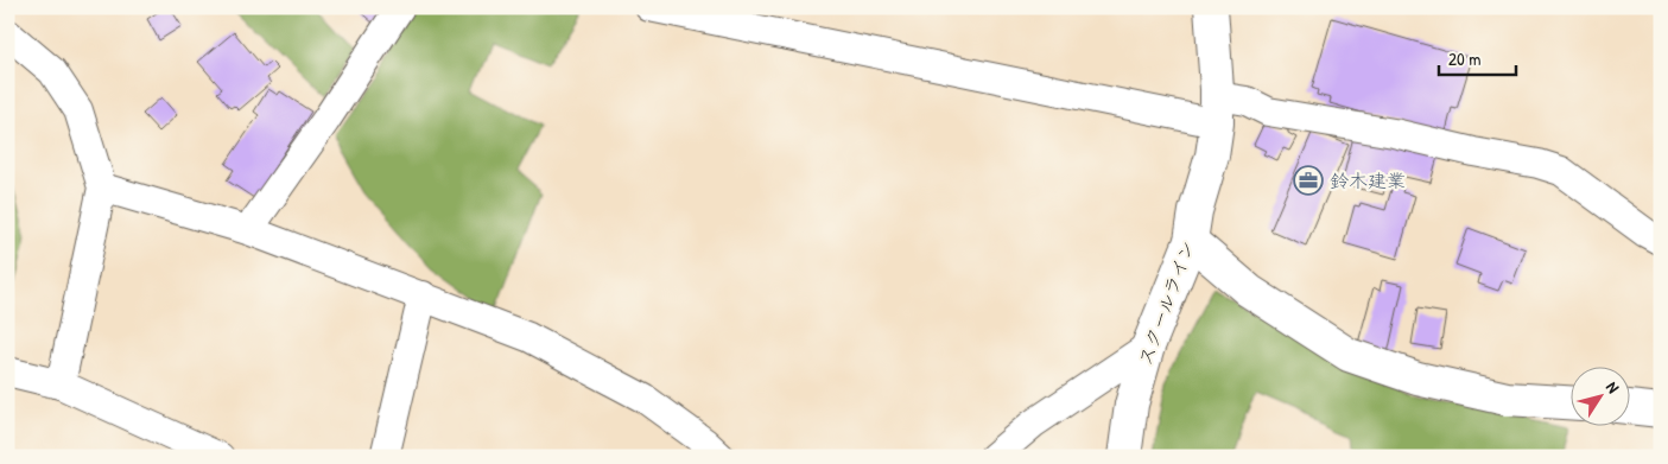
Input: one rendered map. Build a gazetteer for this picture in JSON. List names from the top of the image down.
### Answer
{
  "streets": {
    "street": ["スクールライン"]
  },
  "places": {
    "office": ["鈴木建業"]
  },
  "scale_bar": "20 m",
  "north": "top right"
}
